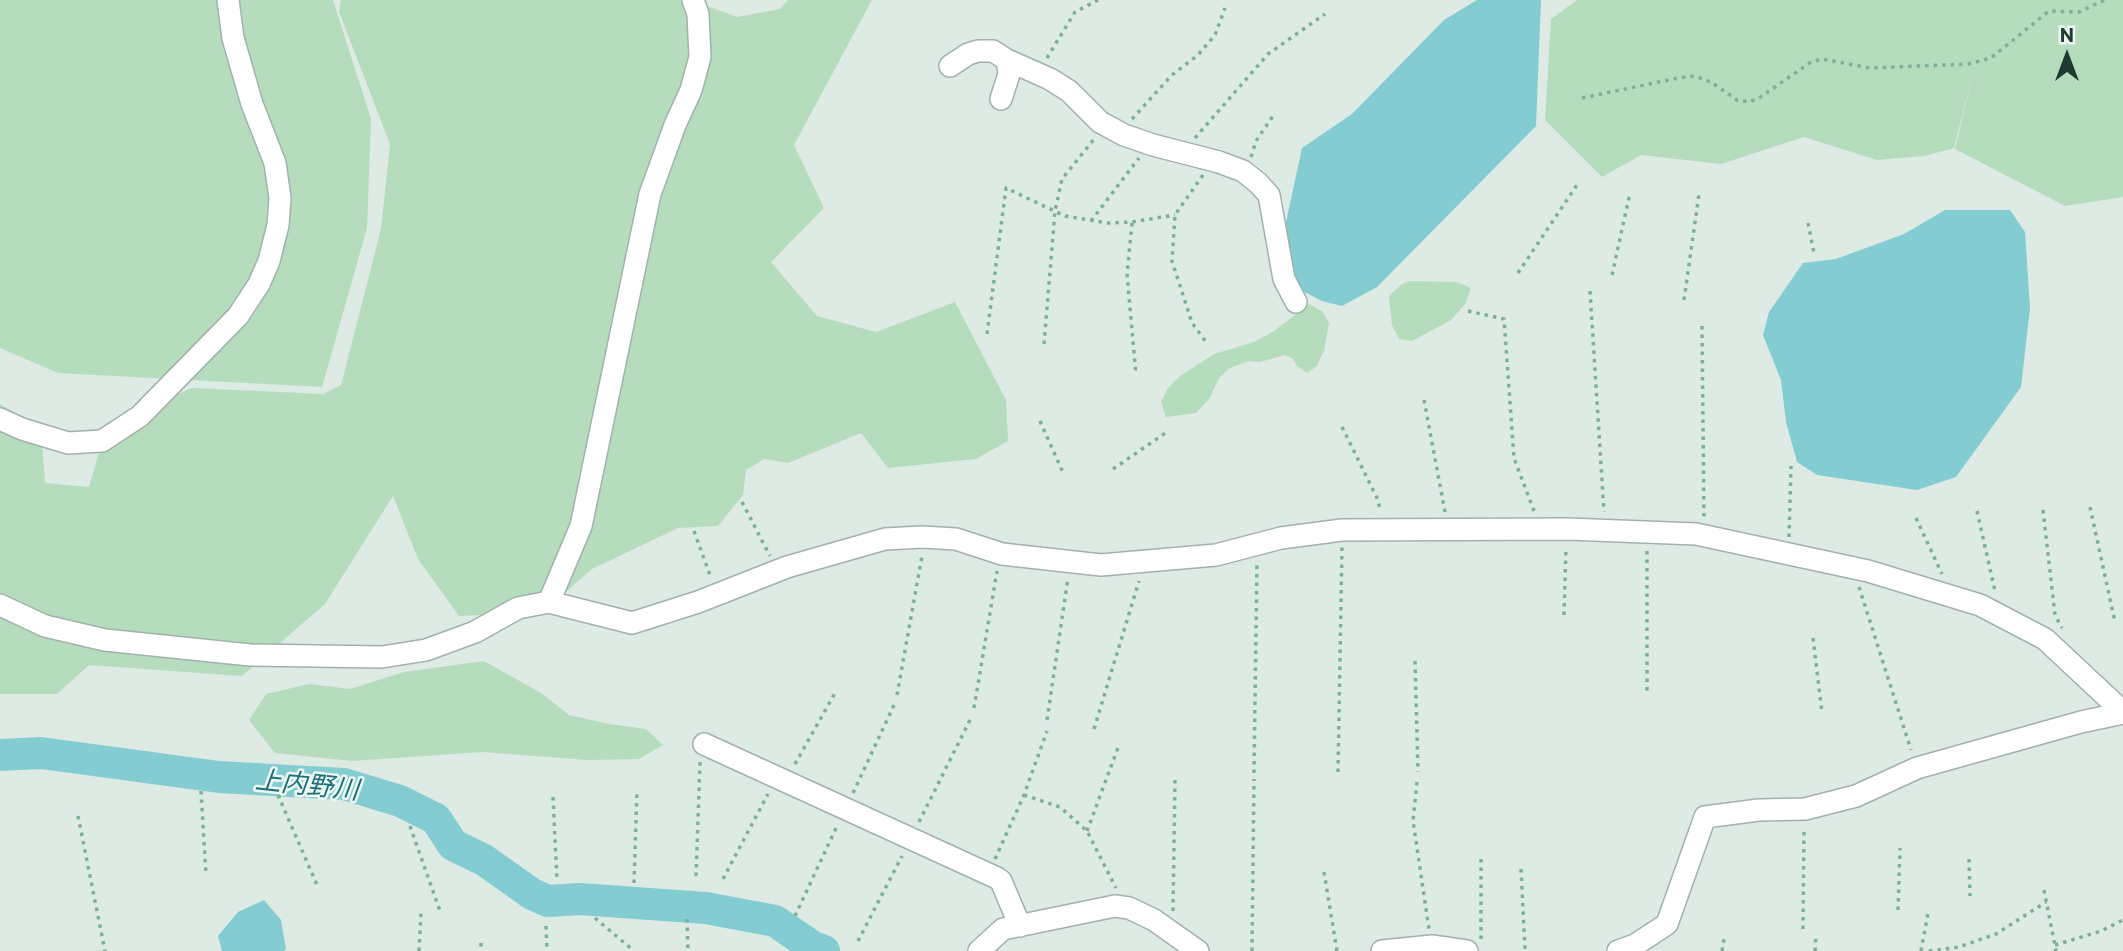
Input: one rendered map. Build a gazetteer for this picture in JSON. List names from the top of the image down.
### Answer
{
  "water": ["上内野川"],
  "north": "top"
}
